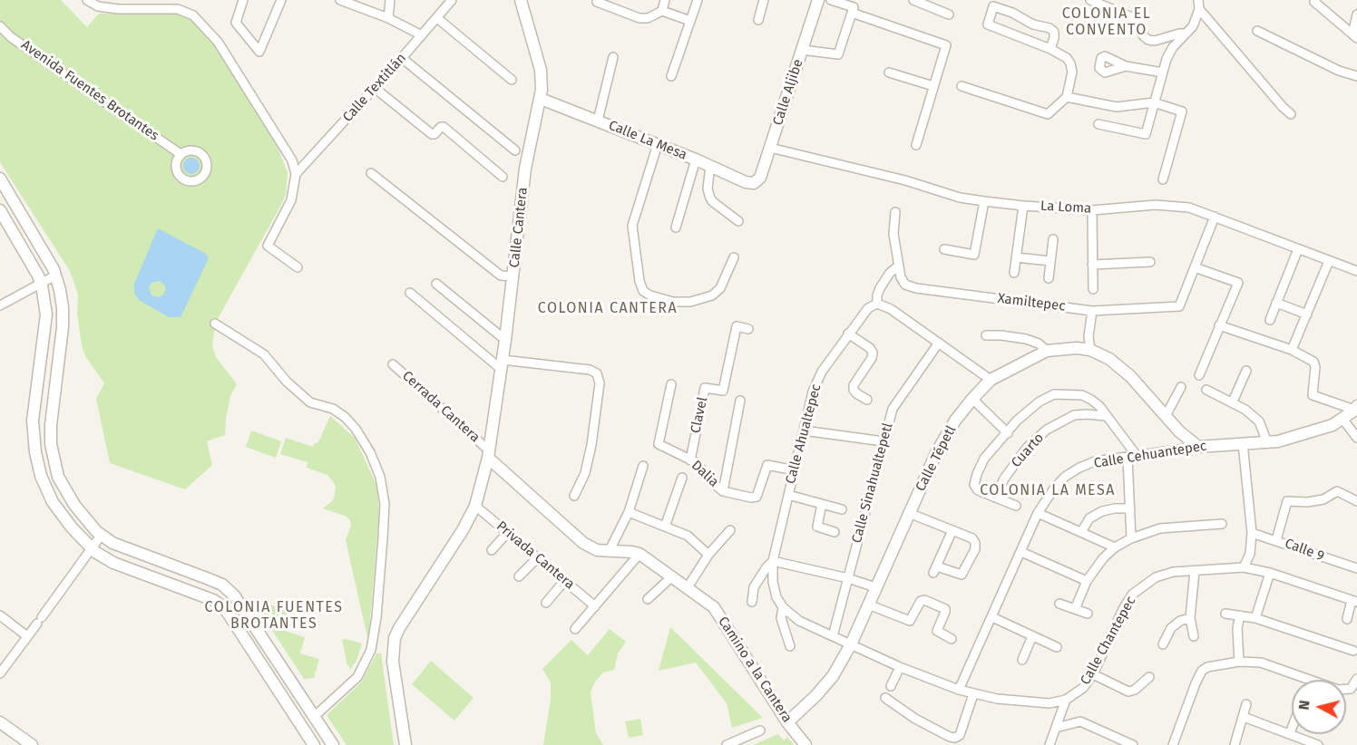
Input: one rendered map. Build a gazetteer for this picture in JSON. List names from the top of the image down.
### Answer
{
  "streets": {
    "street": [
      "Calle Textitlán",
      "Avenida Fuentes Brotantes",
      "Calle Aljibe",
      "Calle La Mesa",
      "La Loma",
      "Calle Cantera",
      "Xamiltepec",
      "Cerrada Cantera",
      "Clavel",
      "Calle Ahualtepec",
      "Cuarto",
      "Calle Cehuantepec",
      "Calle Tépetl",
      "Dalia",
      "Calle Sinahualtepetl",
      "Calle 9",
      "Privada Cantera",
      "Calle Chantepec",
      "Camino a la Cantera"
    ]
  },
  "crossings": [
    ["Calle Aljibe", "Calle La Mesa"],
    ["Calle Aljibe", "La Loma"],
    ["Calle La Mesa", "Calle Cantera"],
    ["Calle Cantera", "Cerrada Cantera"],
    ["Calle Cantera", "Privada Cantera"],
    ["Clavel", "Dalia"],
    ["Calle Ahualtepec", "Dalia"],
    ["Calle Cehuantepec", "Calle Tépetl"],
    ["Calle Tépetl", "Camino a la Cantera"]
  ],
  "districts": [
    "COLONIA EL CONVENTO",
    "COLONIA CANTERA",
    "COLONIA LA MESA",
    "COLONIA FUENTES BROTANTES"
  ],
  "north": "left"
}
